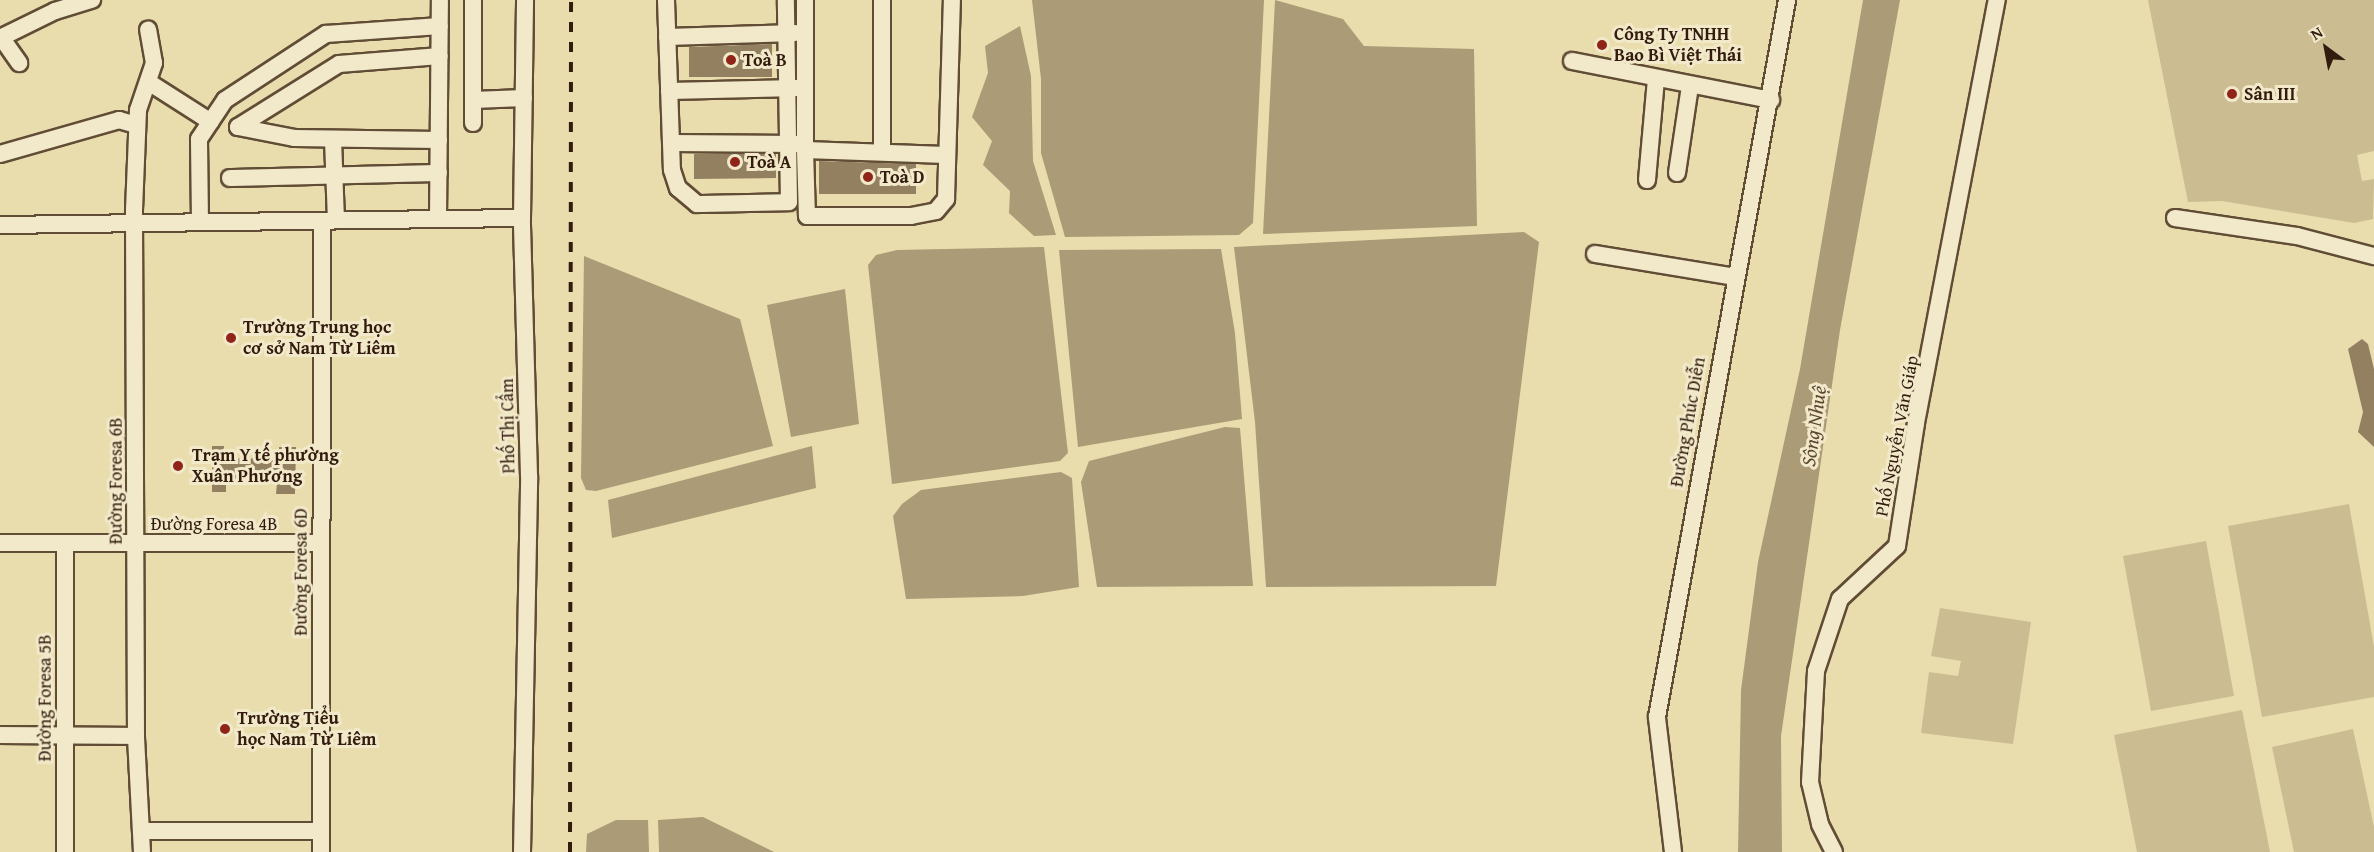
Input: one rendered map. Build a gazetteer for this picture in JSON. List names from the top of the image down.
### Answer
{
  "streets": {
    "street": [
      "Đường Phúc Diễn",
      "Phố Thị Cẩm",
      "Phố Nguyễn Văn Giáp",
      "Đường Foresa 6B",
      "Đường Foresa 4B",
      "Đường Foresa 6D",
      "Đường Foresa 5B"
    ]
  },
  "crossings": [
    ["Đường Foresa 6B", "Đường Foresa 4B"],
    ["Đường Foresa 4B", "Đường Foresa 6D"],
    ["Đường Foresa 4B", "Đường Foresa 5B"]
  ],
  "water": ["Sông Nhuệ"],
  "places": [
    "Công Ty TNHH Bao Bì Việt Thái",
    "Toà B",
    "Sân III",
    "Toà A",
    "Toà D",
    "Trường Trung học cơ sở Nam Từ Liêm",
    "Trạm Y tế phường Xuân Phương",
    "Trường Tiểu học Nam Từ Liêm"
  ],
  "north": "top left"
}
